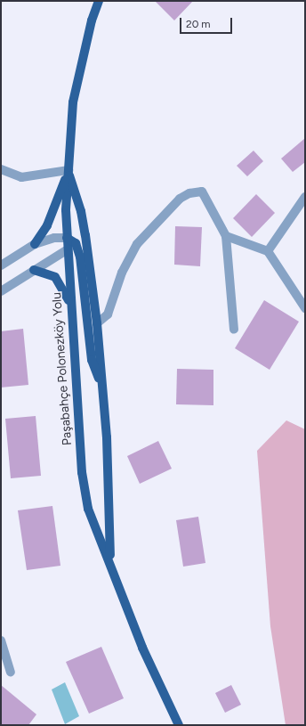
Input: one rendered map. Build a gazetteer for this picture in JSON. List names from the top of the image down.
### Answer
{
  "streets": {
    "main road": ["Paşabahçe Polonezköy Yolu"]
  },
  "scale_bar": "20 m"
}
